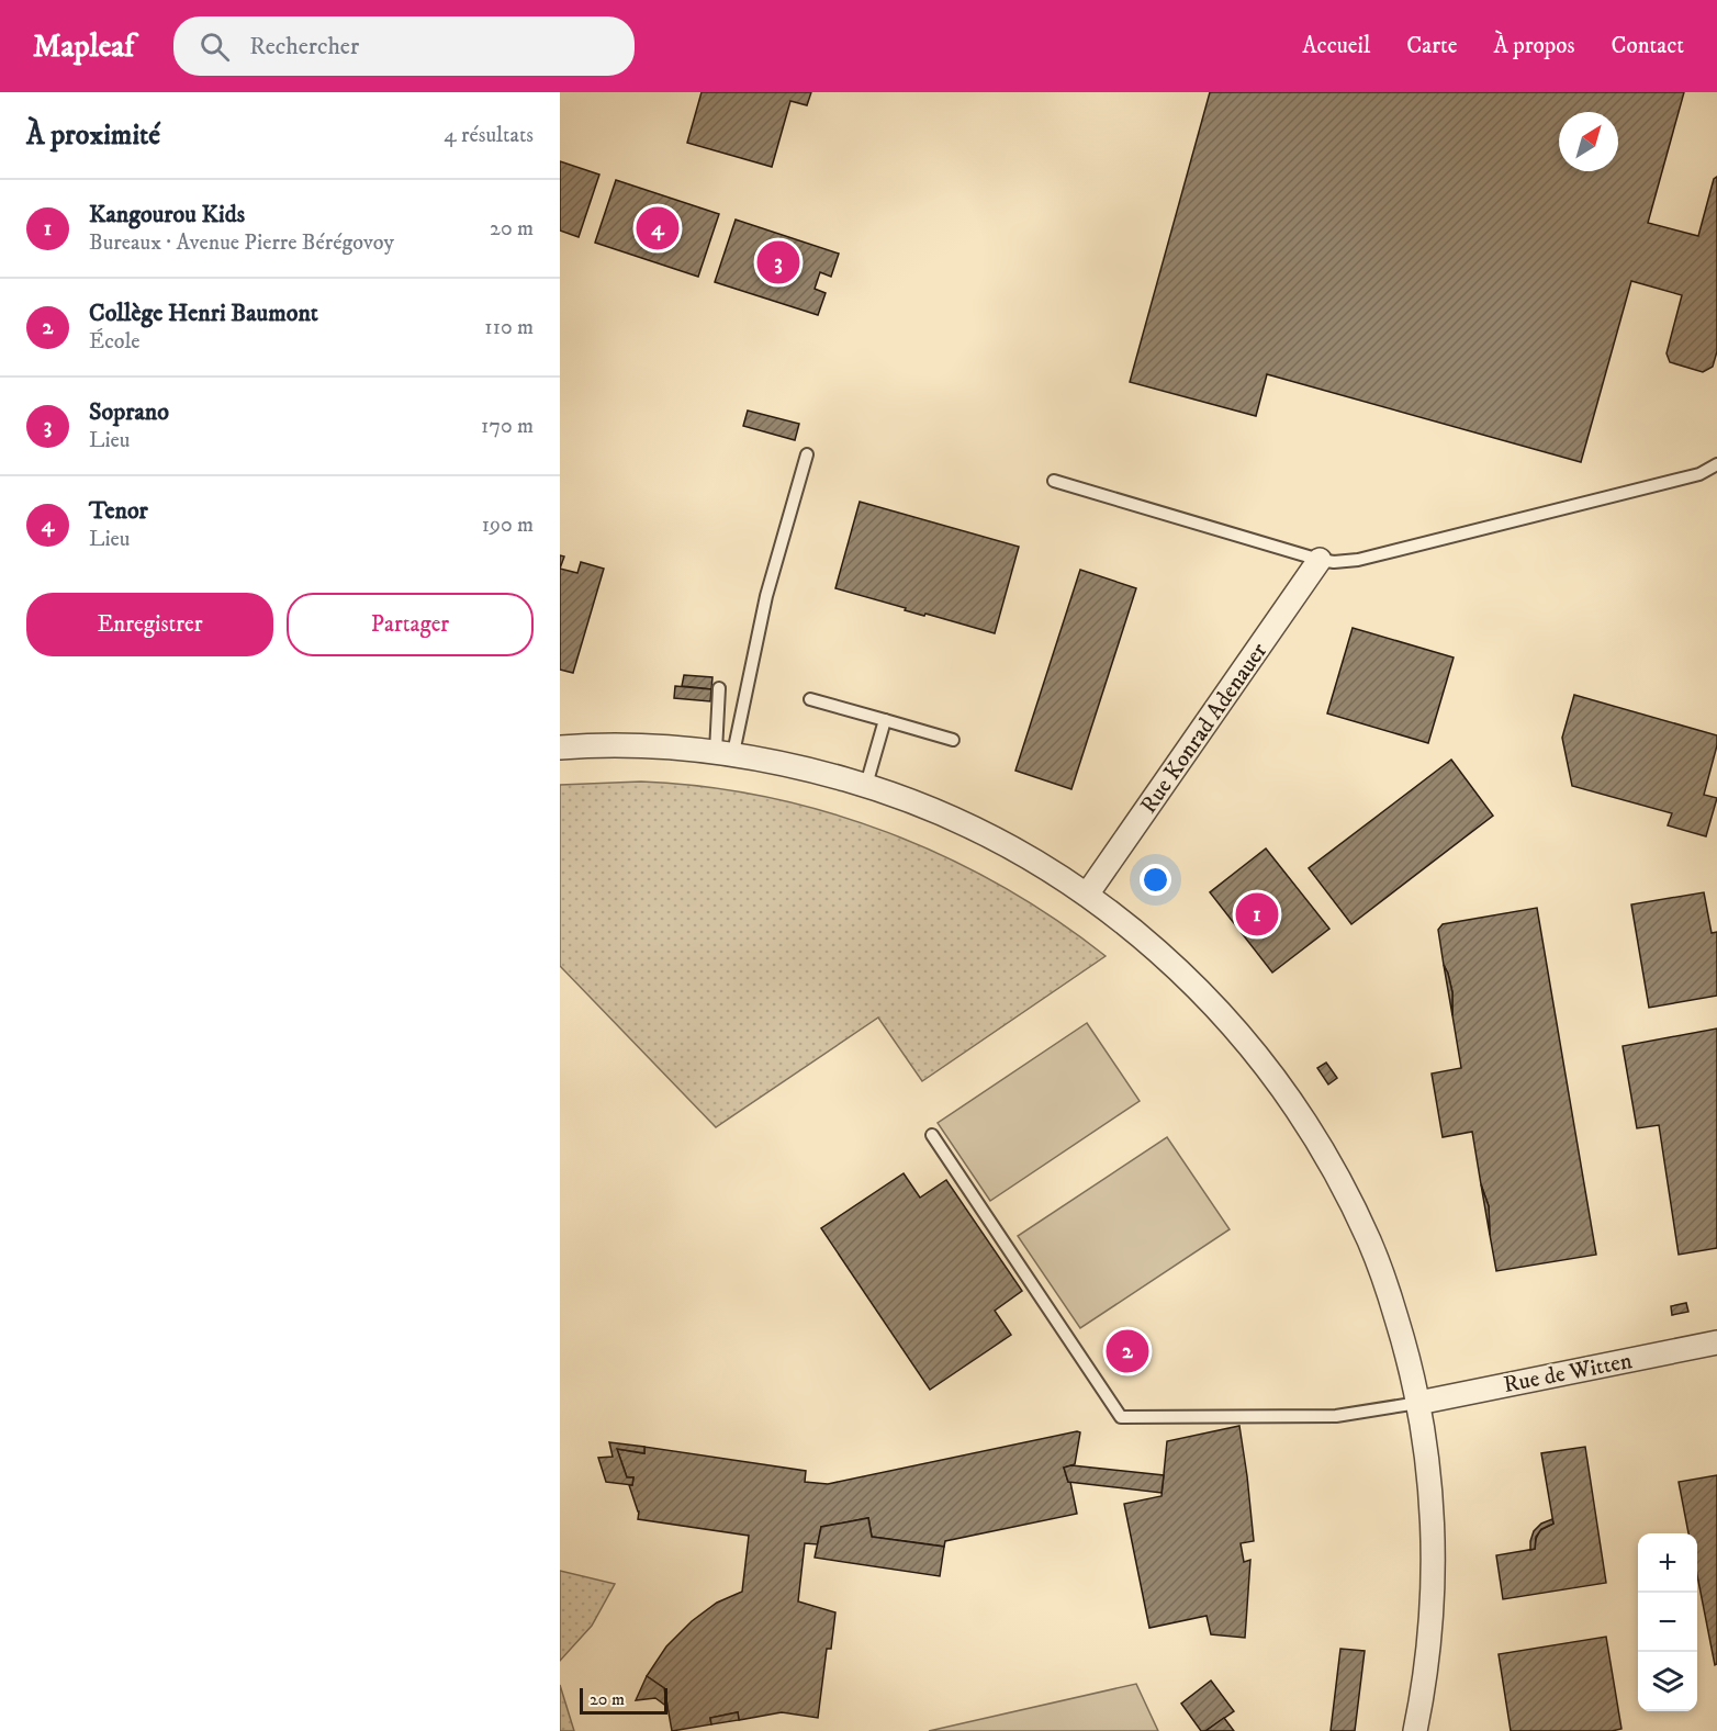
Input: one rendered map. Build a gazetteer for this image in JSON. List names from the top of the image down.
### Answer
{
  "streets": {
    "street": ["Rue Konrad Adenauer", "Rue de Witten"]
  },
  "scale_bar": "20 m",
  "north": "top right",
  "page": {
    "header": "Mapleaf",
    "search": "Rechercher",
    "nav": [
      "Accueil",
      "Carte",
      "À propos",
      "Contact"
    ],
    "heading": ["À proximité", "4 résultats"],
    "list": [
      {
        "mark": "1",
        "name": "Kangourou Kids",
        "note": "Bureaux · Avenue Pierre Bérégovoy",
        "value": "20 m"
      },
      {
        "mark": "2",
        "name": "Collège Henri Baumont",
        "note": "École",
        "value": "110 m"
      },
      {
        "mark": "3",
        "name": "Soprano",
        "note": "Lieu",
        "value": "170 m"
      },
      {
        "mark": "4",
        "name": "Tenor",
        "note": "Lieu",
        "value": "190 m"
      }
    ],
    "pins": [
      "4",
      "3",
      "1",
      "2"
    ],
    "buttons": ["Enregistrer", "Partager"],
    "map_buttons": ["+", "−"],
    "scale": "20 m"
  }
}
